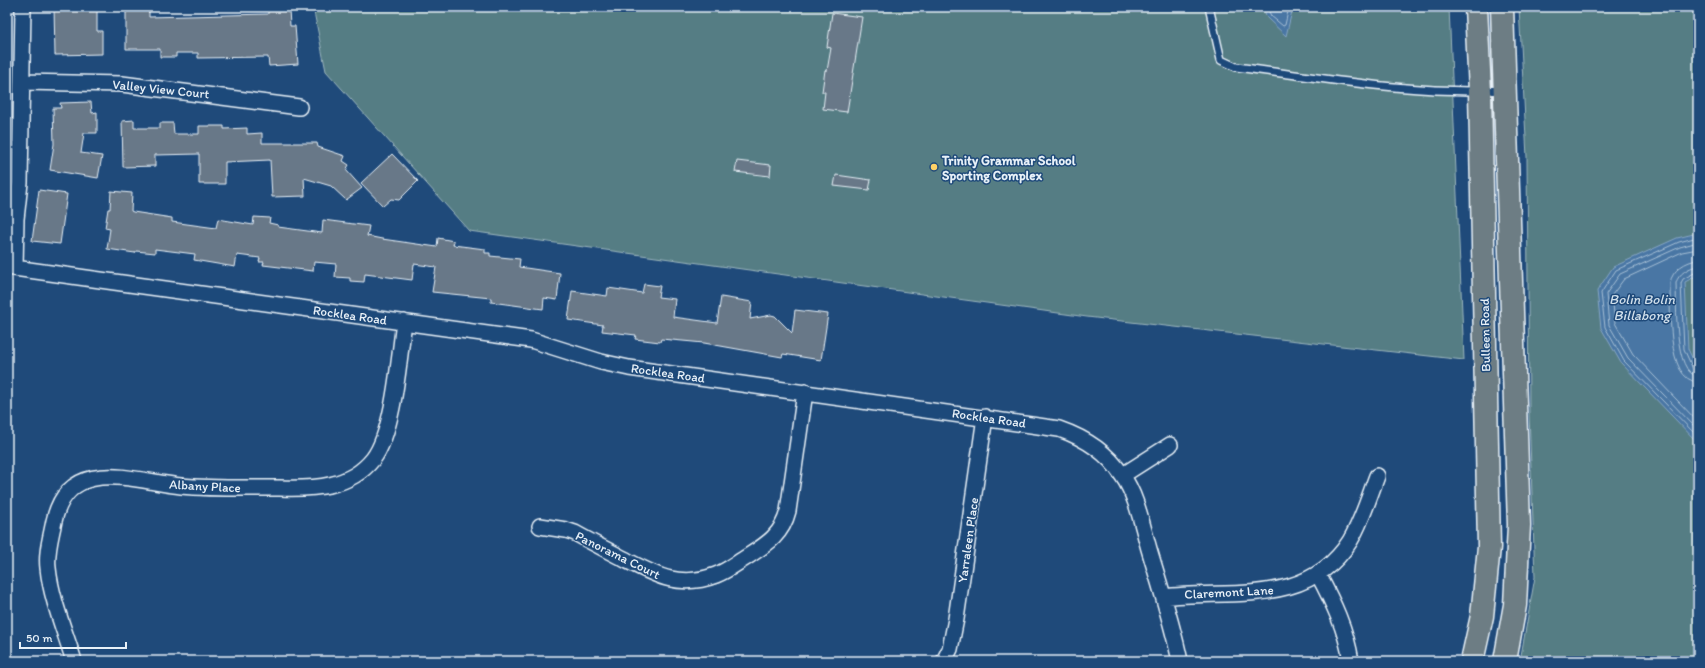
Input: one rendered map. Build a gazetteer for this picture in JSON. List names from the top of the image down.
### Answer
{
  "streets": {
    "highway": ["Bulleen Road"],
    "street": [
      "Valley View Court",
      "Rocklea Road",
      "Albany Place",
      "Yarraleen Place",
      "Panorama Court",
      "Claremont Lane"
    ]
  },
  "crossings": [
    ["Rocklea Road", "Albany Place"],
    ["Rocklea Road", "Yarraleen Place"],
    ["Rocklea Road", "Panorama Court"],
    ["Rocklea Road", "Claremont Lane"]
  ],
  "water": ["Bolin Bolin Billabong"],
  "places": ["Trinity Grammar School Sporting Complex"],
  "scale_bar": "50 m"
}
